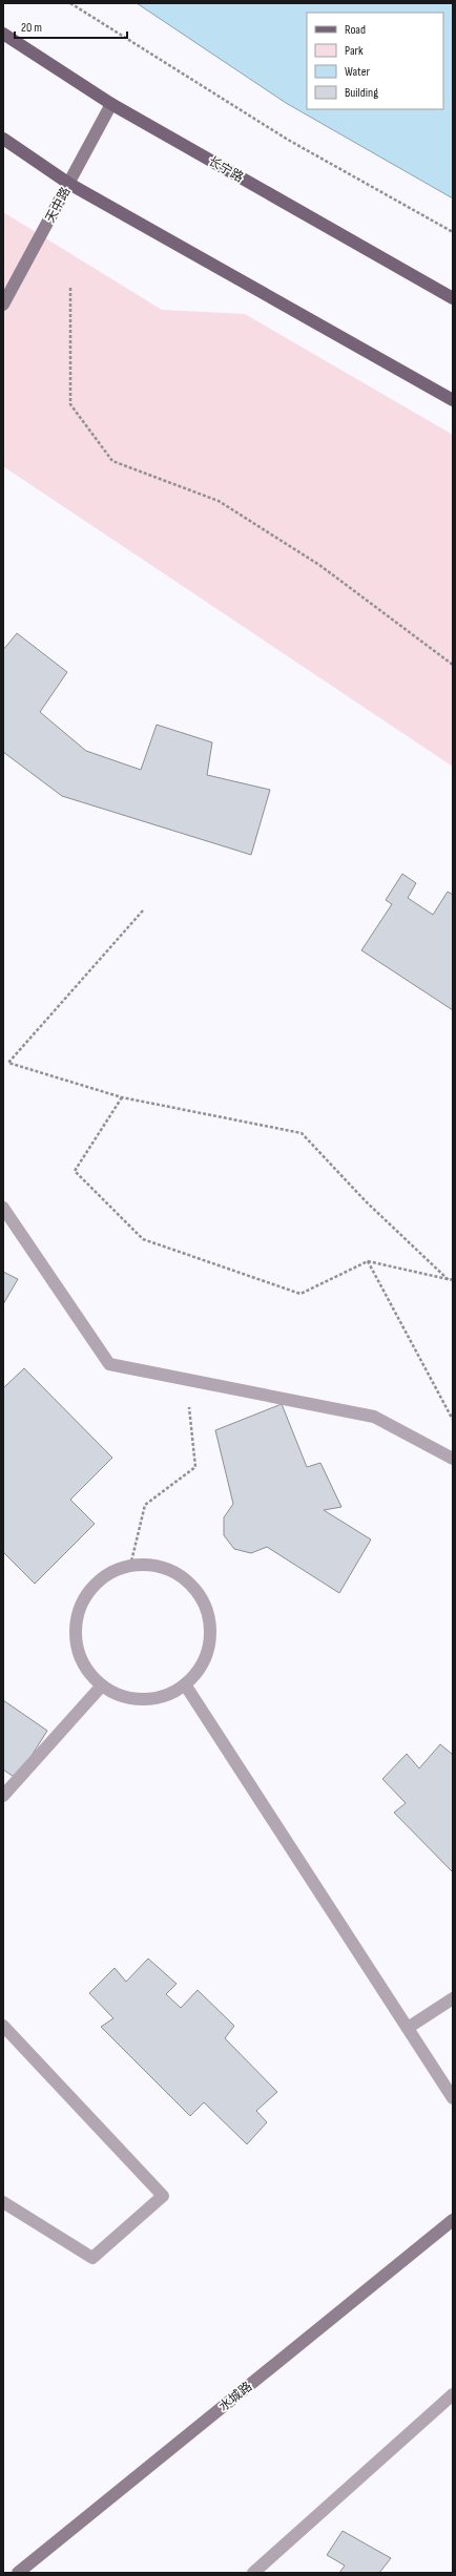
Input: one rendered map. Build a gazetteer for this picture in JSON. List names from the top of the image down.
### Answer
{
  "streets": {
    "main road": ["长宁路"],
    "street": ["天中路", "水城路"]
  },
  "crossings": [
    ["长宁路", "天中路"]
  ],
  "legend": [
    "Road",
    "Park",
    "Water",
    "Building"
  ],
  "scale_bar": "20 m"
}
